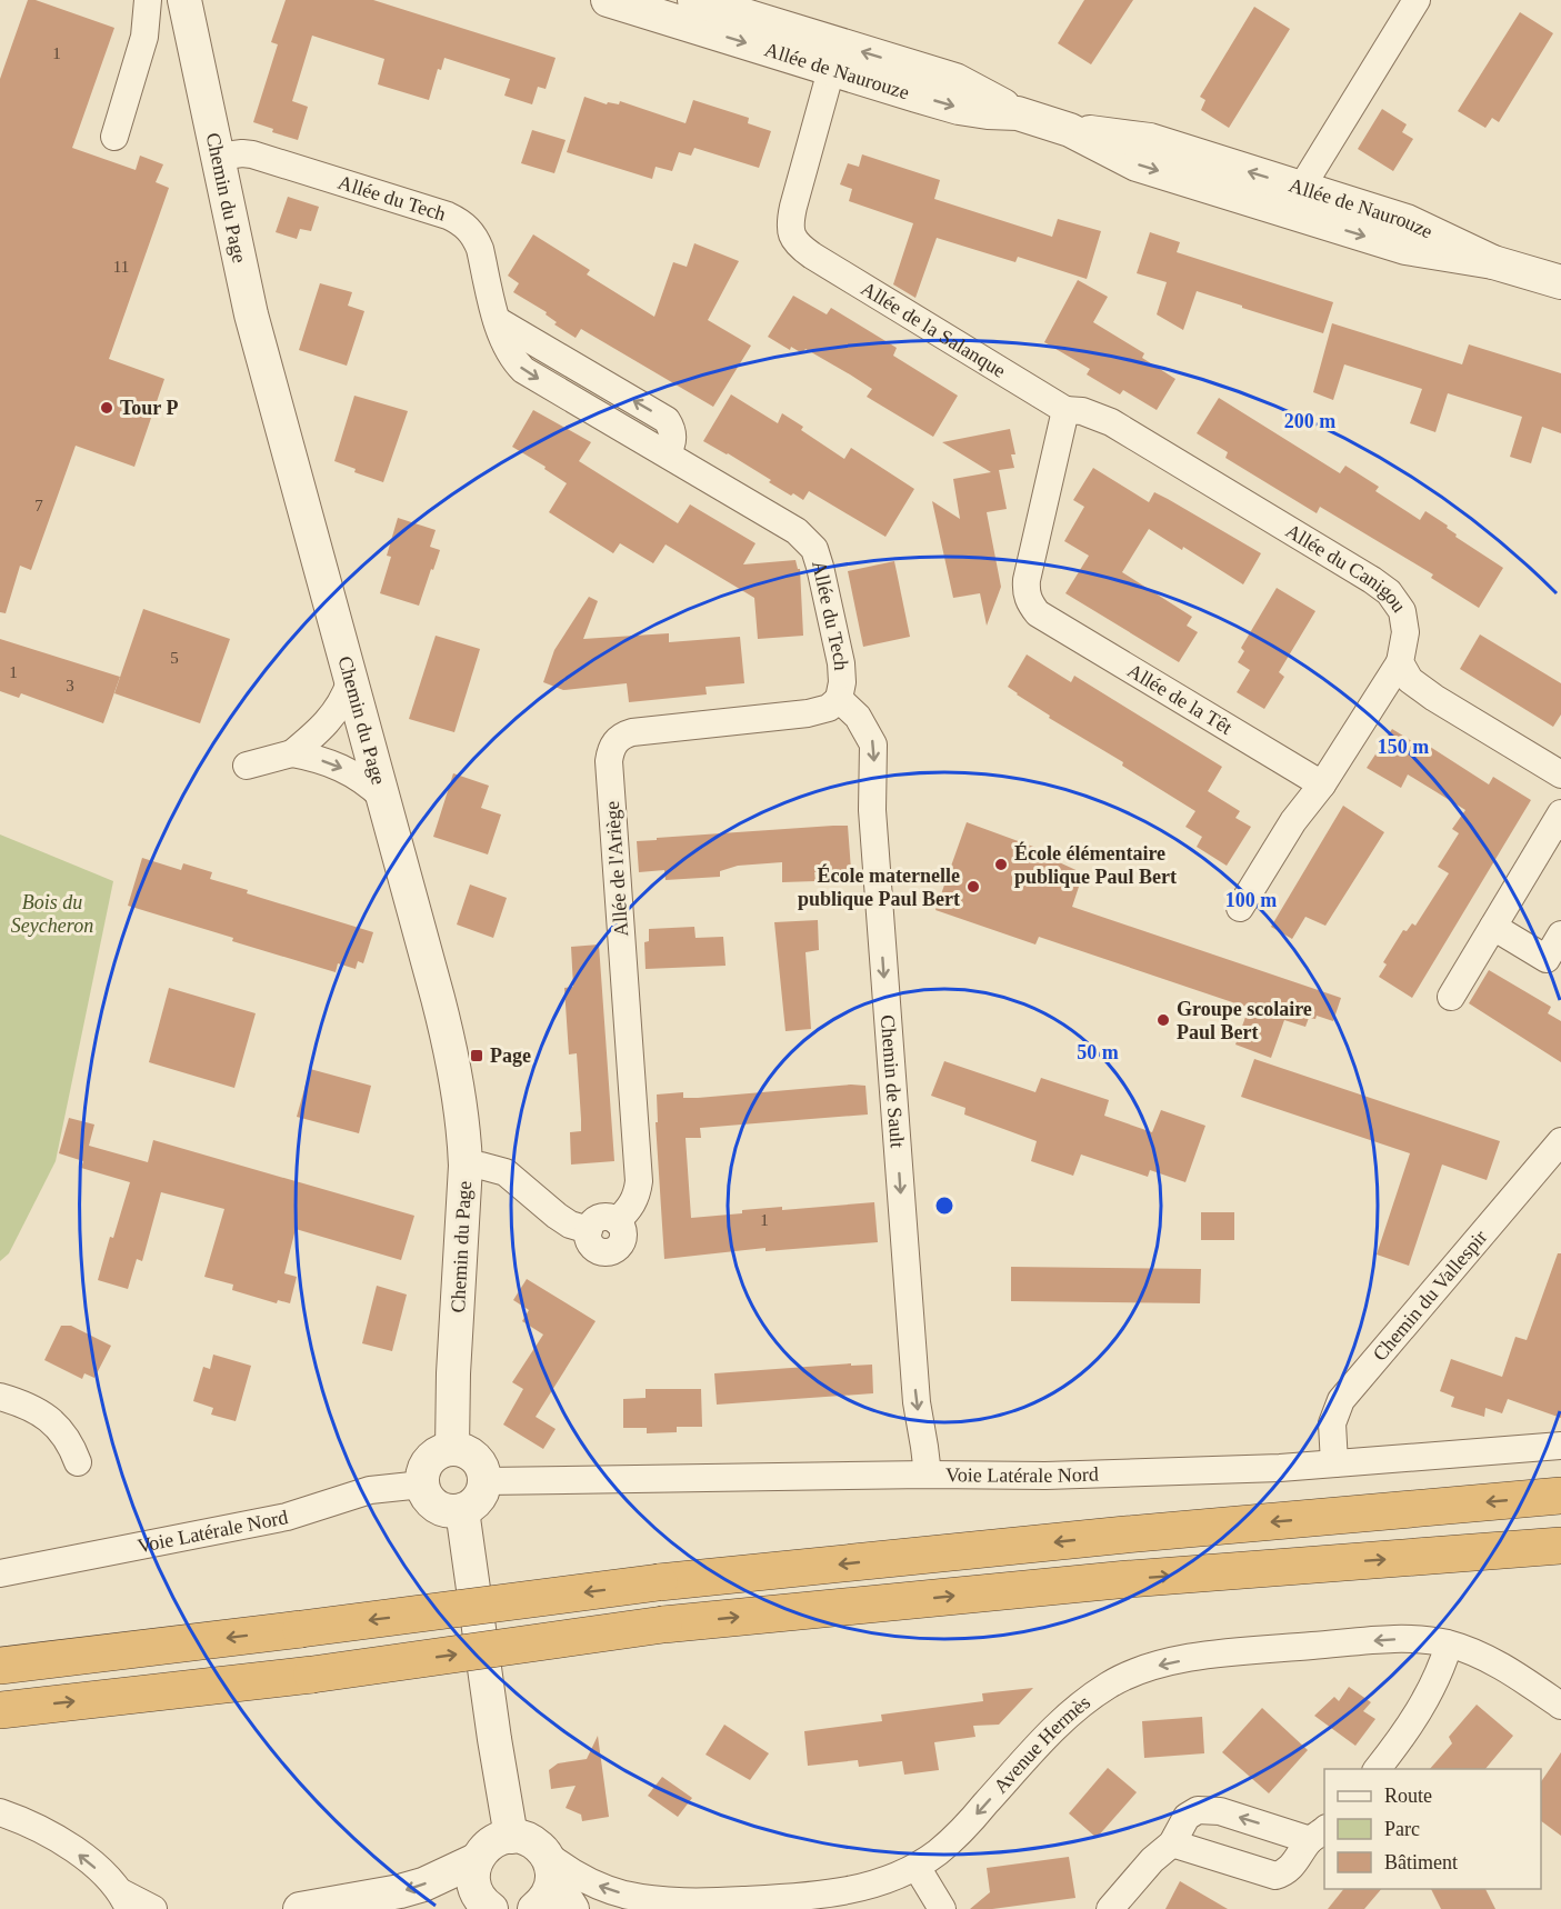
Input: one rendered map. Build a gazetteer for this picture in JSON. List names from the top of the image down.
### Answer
{
  "streets": {
    "street": [
      "Allée de Naurouze",
      "Chemin du Page",
      "Allée du Tech",
      "Allée de la Salanque",
      "Allée du Canigou",
      "Allée de la Têt",
      "Allée de l'Ariège",
      "Chemin de Sault",
      "Chemin du Vallespir",
      "Voie Latérale Nord",
      "Avenue Hermès"
    ]
  },
  "crossings": [
    ["Allée de Naurouze", "Allée de la Salanque"],
    ["Chemin du Page", "Allée du Tech"],
    ["Chemin du Page", "Allée de l'Ariège"],
    ["Chemin du Page", "Voie Latérale Nord"],
    ["Allée du Tech", "Allée de l'Ariège"],
    ["Allée du Tech", "Chemin de Sault"],
    ["Allée de la Salanque", "Allée du Canigou"],
    ["Allée de la Salanque", "Allée de la Têt"],
    ["Allée du Canigou", "Allée de la Têt"],
    ["Allée de l'Ariège", "Chemin de Sault"],
    ["Chemin de Sault", "Voie Latérale Nord"],
    ["Chemin du Vallespir", "Voie Latérale Nord"]
  ],
  "one_way": ["Chemin de Sault", "Avenue Hermès"],
  "parks": ["Bois du Seycheron"],
  "places": {
    "other": [
      "Tour P",
      "École élémentaire publique Paul Bert",
      "École maternelle publique Paul Bert",
      "Groupe scolaire Paul Bert"
    ],
    "transit": ["Page"]
  },
  "house_numbers": [
    "1",
    "11",
    "7",
    "5",
    "1",
    "3",
    "1"
  ],
  "legend": ["Route", "Parc", "Bâtiment"],
  "rings": [
    "200 m",
    "150 m",
    "100 m",
    "50 m"
  ]
}
